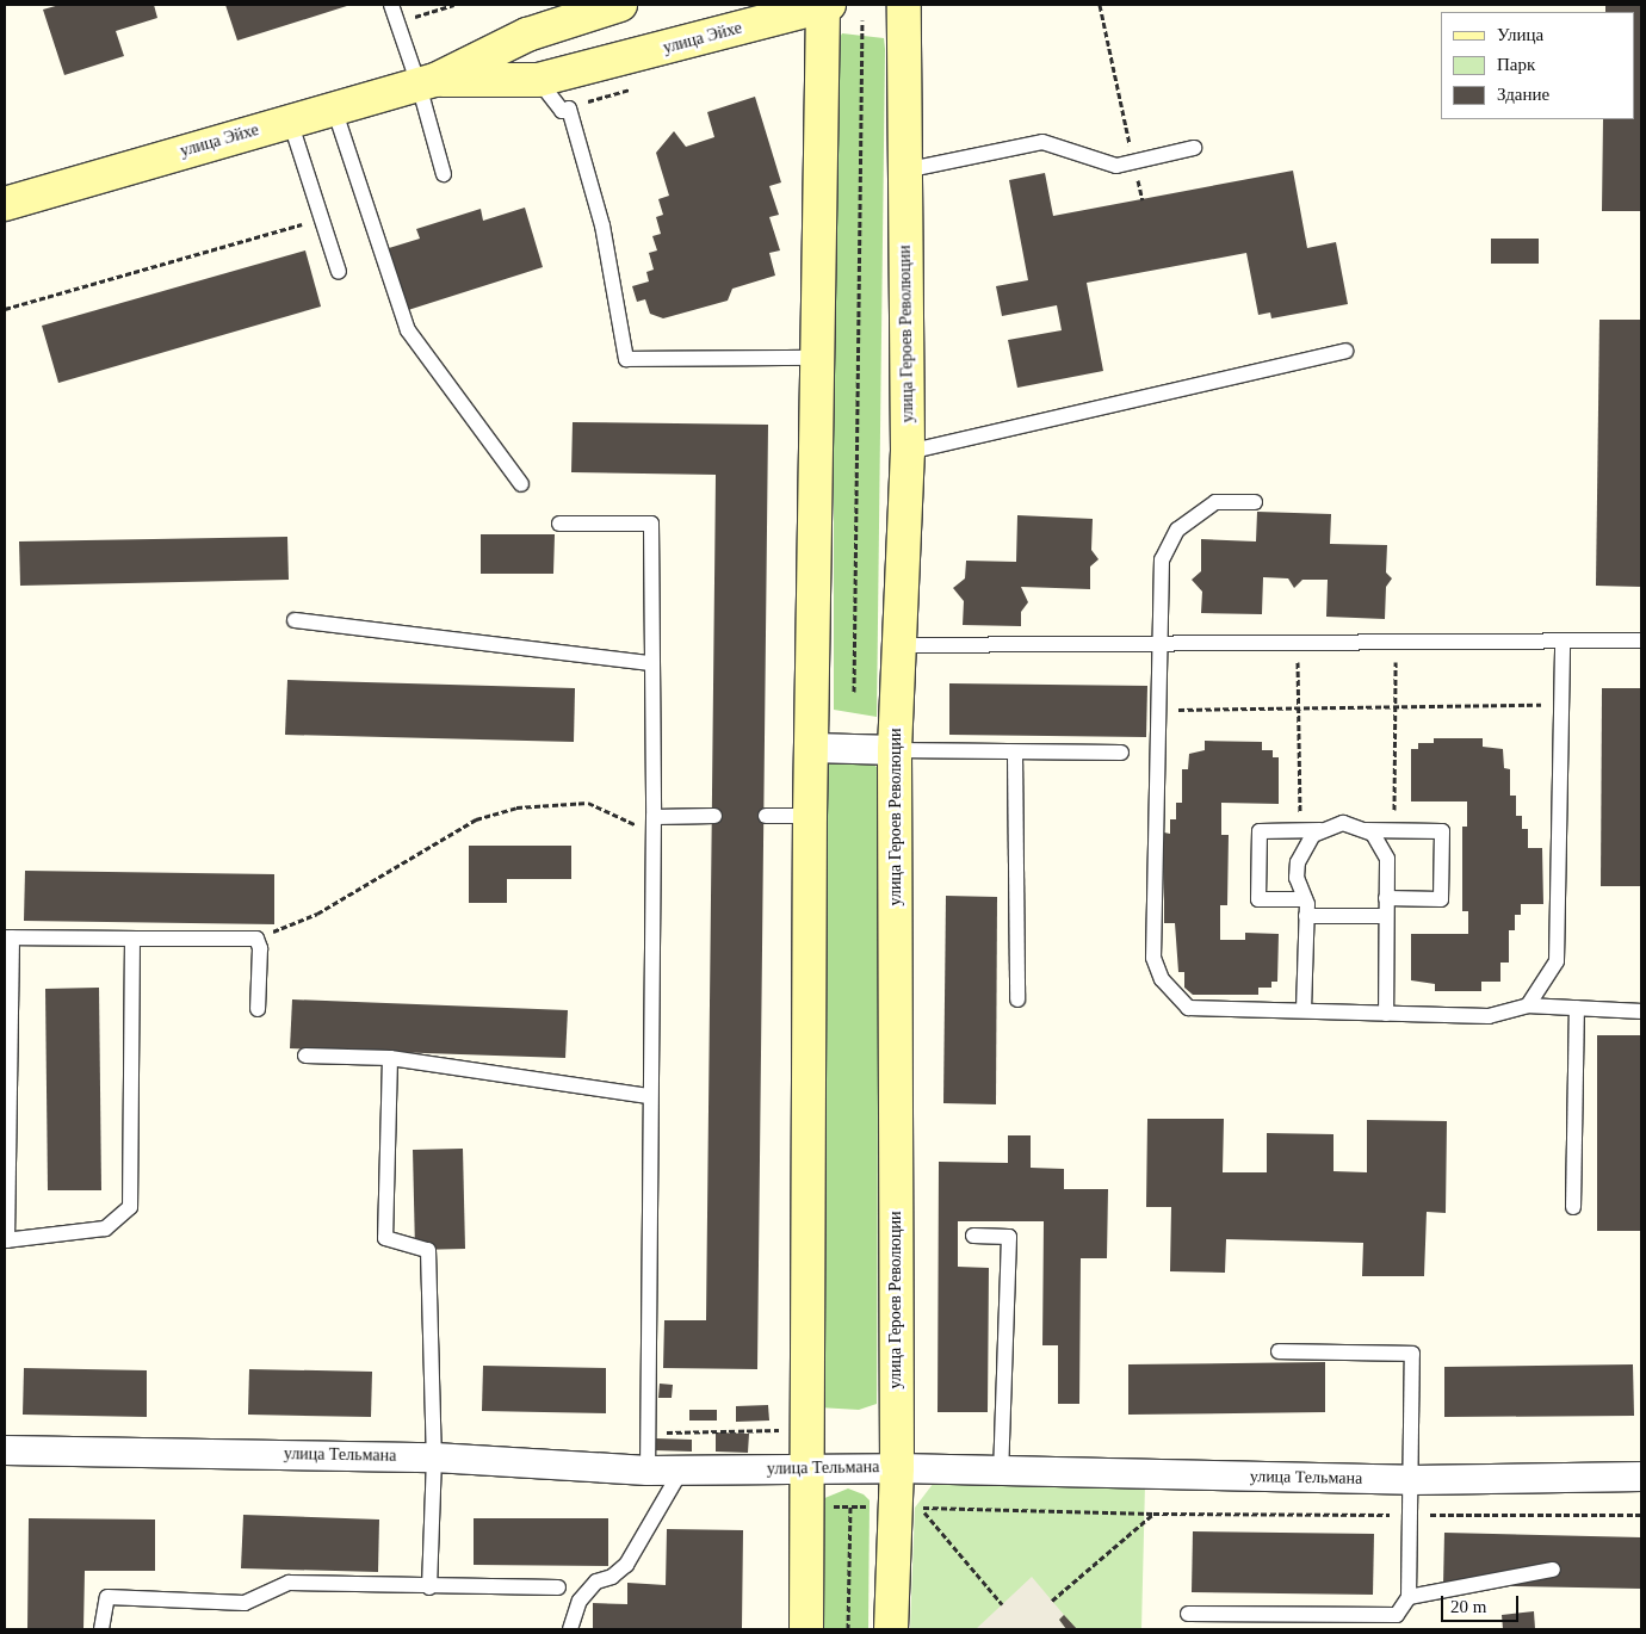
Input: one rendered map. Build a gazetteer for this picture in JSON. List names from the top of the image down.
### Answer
{
  "streets": {
    "street": ["улица Эйхе", "улица Героев Революции", "улица Тельмана"]
  },
  "crossings": [
    ["улица Героев Революции", "улица Тельмана"]
  ],
  "legend": ["Улица", "Парк", "Здание"],
  "scale_bar": "20 m"
}
